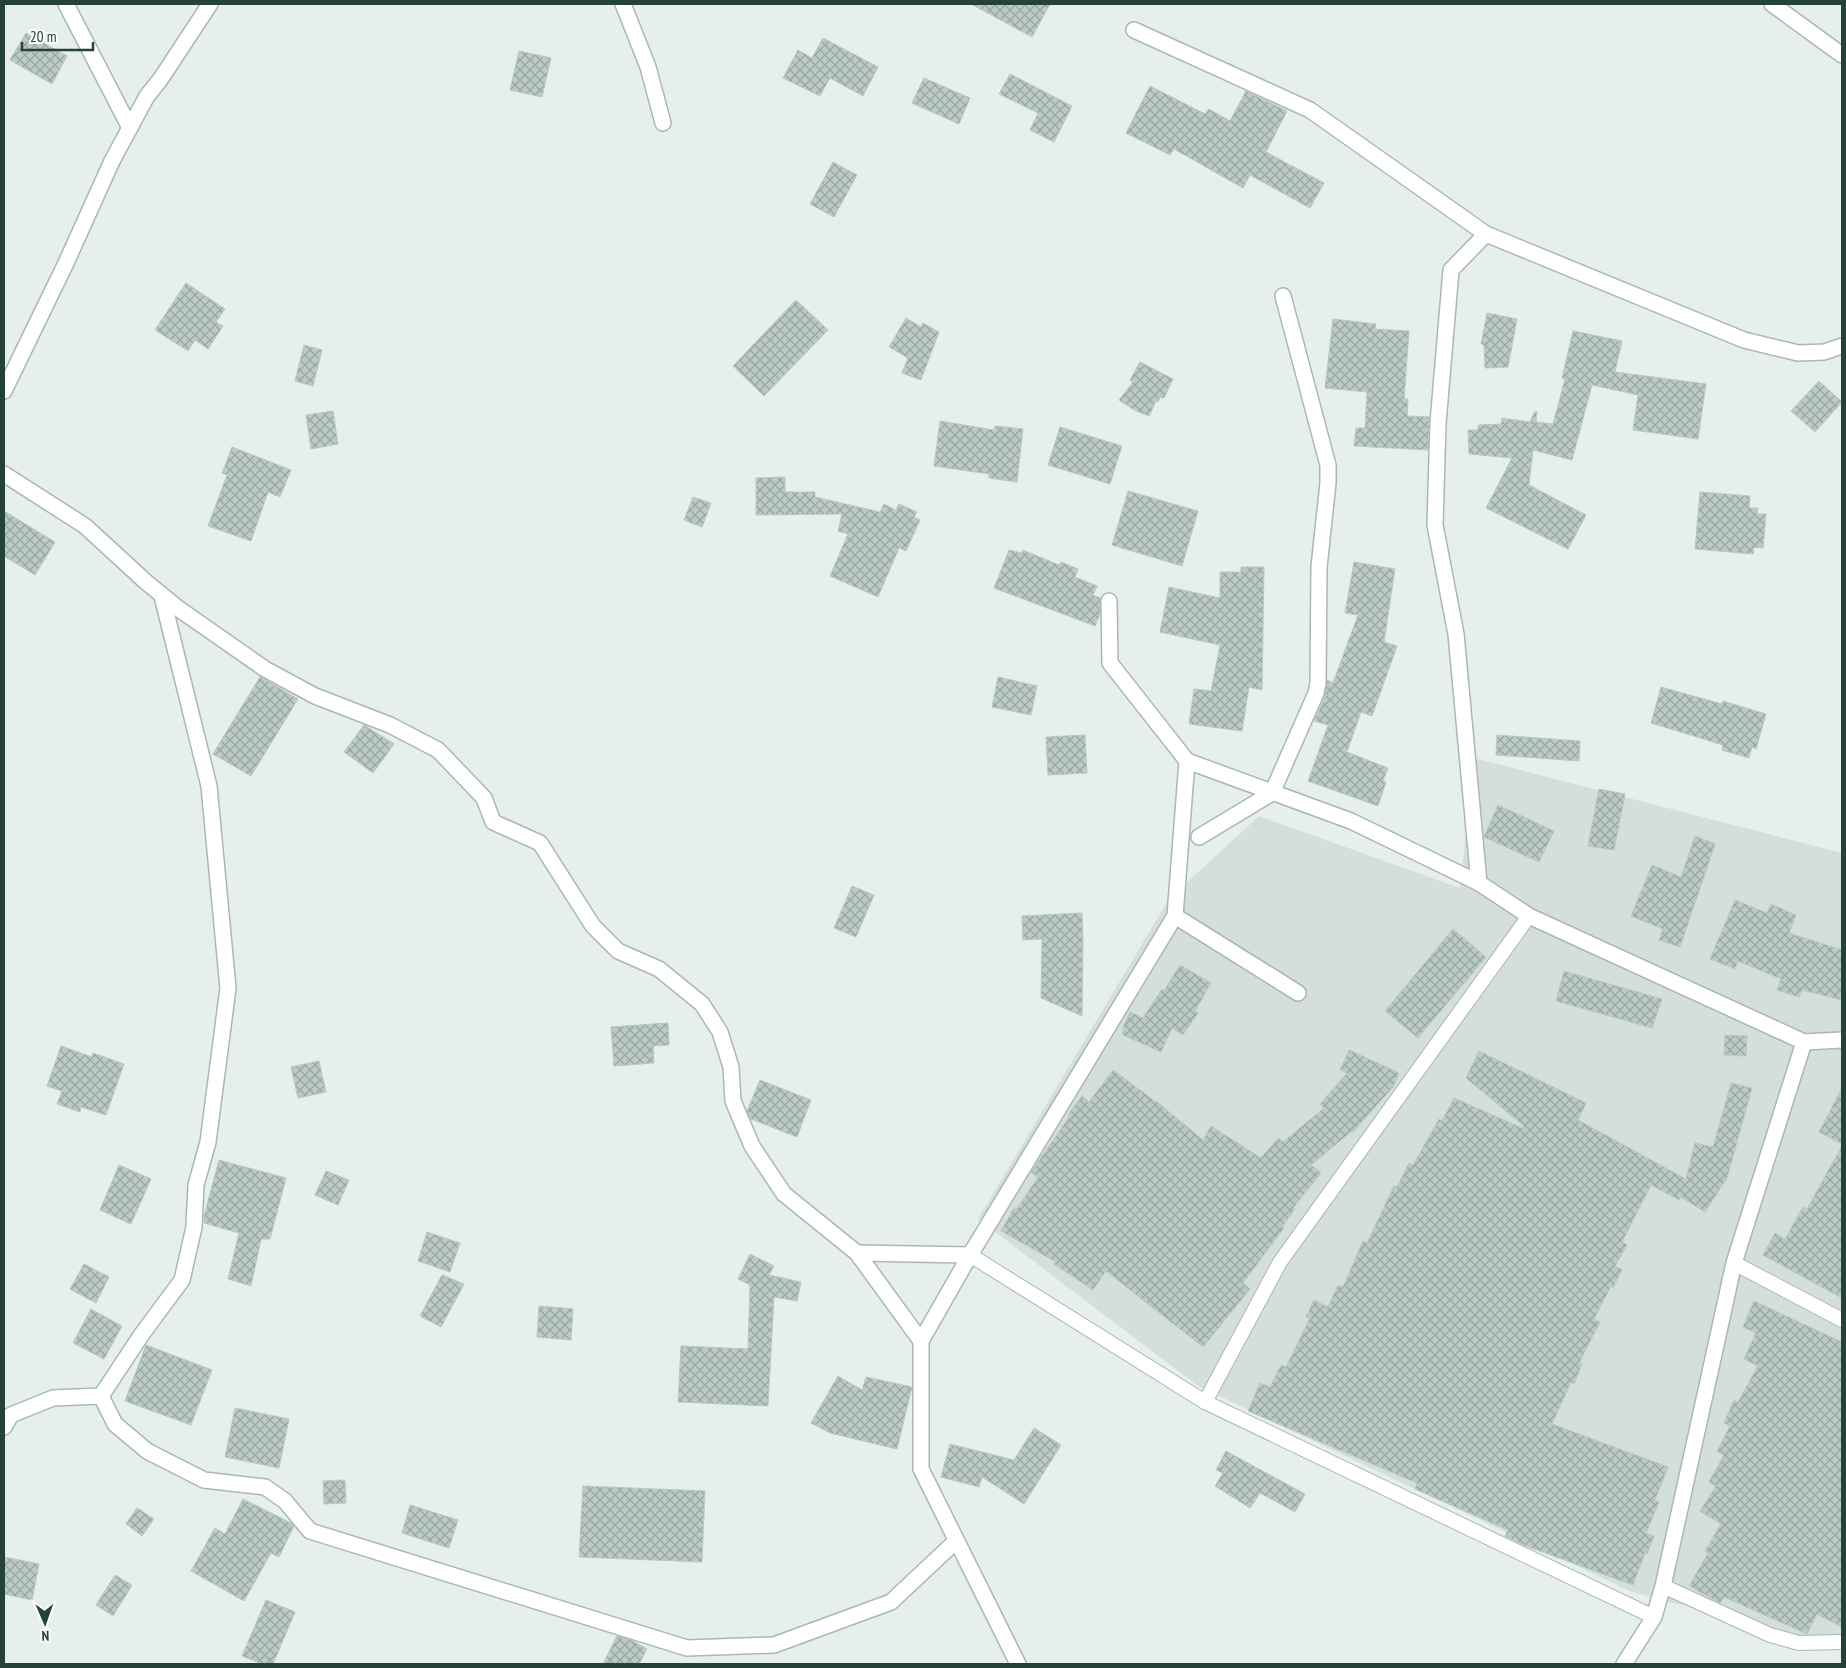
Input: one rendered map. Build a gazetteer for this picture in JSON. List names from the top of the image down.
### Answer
{
  "scale_bar": "20 m",
  "north": "bottom"
}
